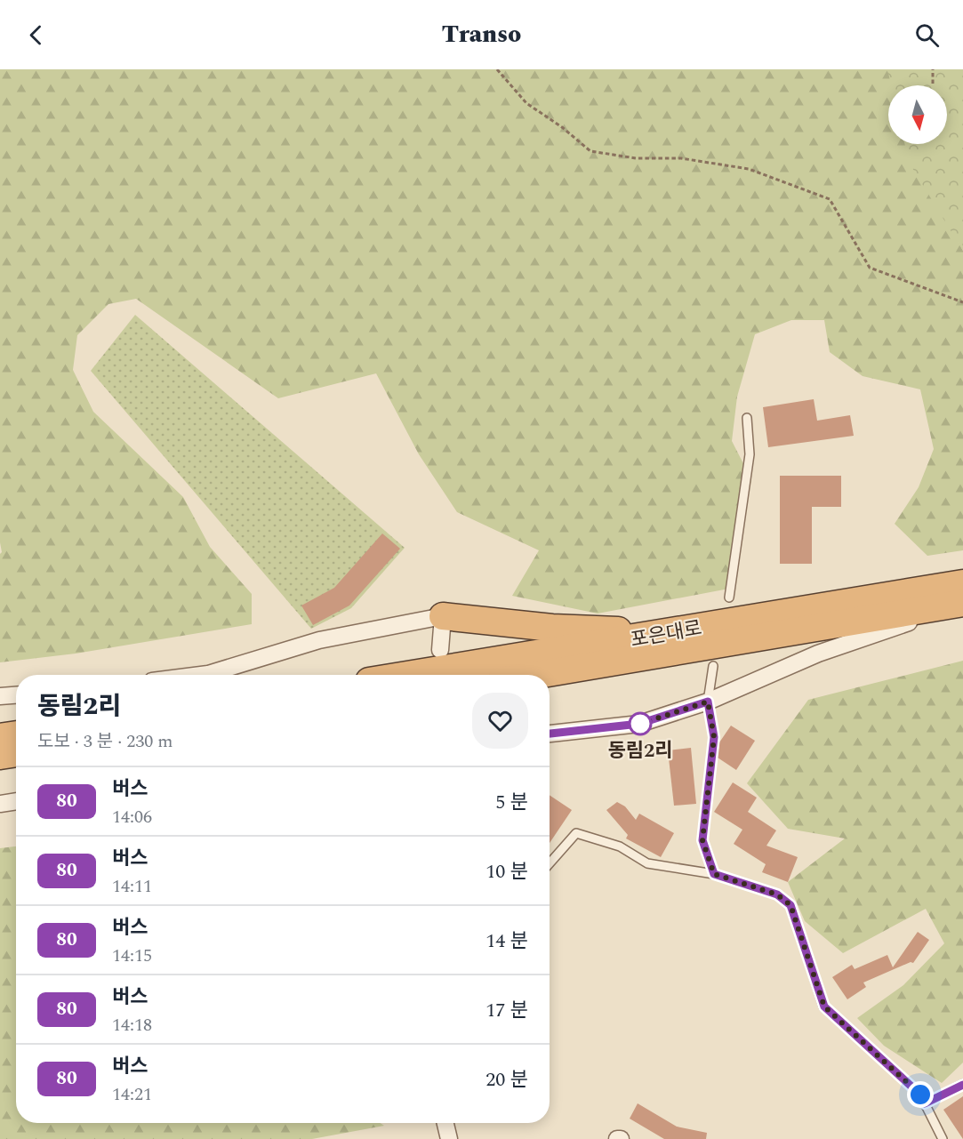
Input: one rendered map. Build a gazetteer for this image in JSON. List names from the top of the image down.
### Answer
{
  "streets": {
    "highway": ["포은대로"]
  },
  "places": ["동림2리"],
  "lines": ["bus line 80"],
  "north": "bottom",
  "page": {
    "header": "Transo",
    "heading": ["동림2리", "도보 · 3 분 · 230 m"],
    "list": [
      {
        "mark": "80",
        "name": "버스",
        "note": "14:06",
        "value": "5 분"
      },
      {
        "mark": "80",
        "name": "버스",
        "note": "14:11",
        "value": "10 분"
      },
      {
        "mark": "80",
        "name": "버스",
        "note": "14:15",
        "value": "14 분"
      },
      {
        "mark": "80",
        "name": "버스",
        "note": "14:18",
        "value": "17 분"
      },
      {
        "mark": "80",
        "name": "버스",
        "note": "14:21",
        "value": "20 분"
      }
    ]
  }
}
